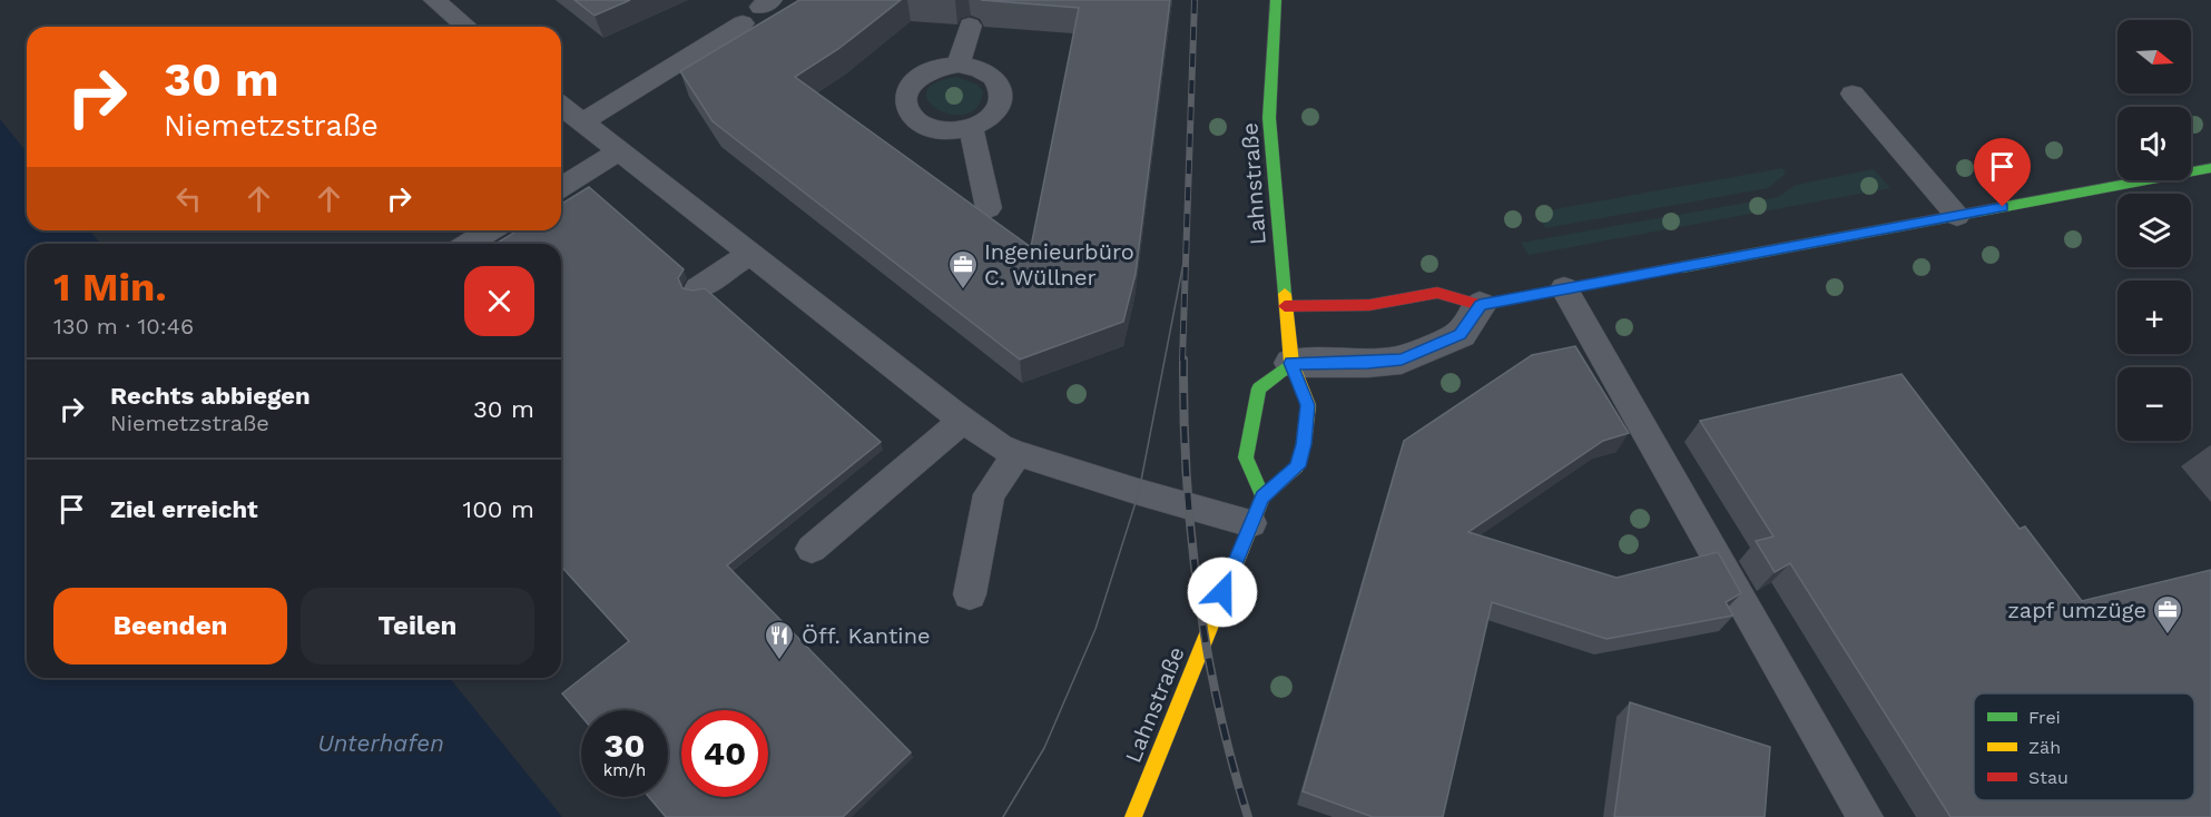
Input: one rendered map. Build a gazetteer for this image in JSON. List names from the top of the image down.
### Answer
{
  "streets": {
    "street": ["Lahnstraße"]
  },
  "water": ["Unterhafen"],
  "places": {
    "office": ["Ingenieurbüro C. Wüllner", "zapf umzüge"],
    "restaurant": ["Öff. Kantine"]
  },
  "legend": ["Frei", "Zäh", "Stau"],
  "north": "right",
  "page": {
    "map_buttons": ["+", "−"],
    "turn": ["30 m", "Niemetzstraße"],
    "heading": ["1 Min.", "130 m · 10:46"],
    "list": [
      {
        "name": "Rechts abbiegen",
        "note": "Niemetzstraße",
        "value": "30 m"
      },
      {
        "name": "Ziel erreicht",
        "value": "100 m"
      }
    ],
    "buttons": ["Beenden", "Teilen"],
    "speed": "30 km/h",
    "limit": "40"
  }
}
